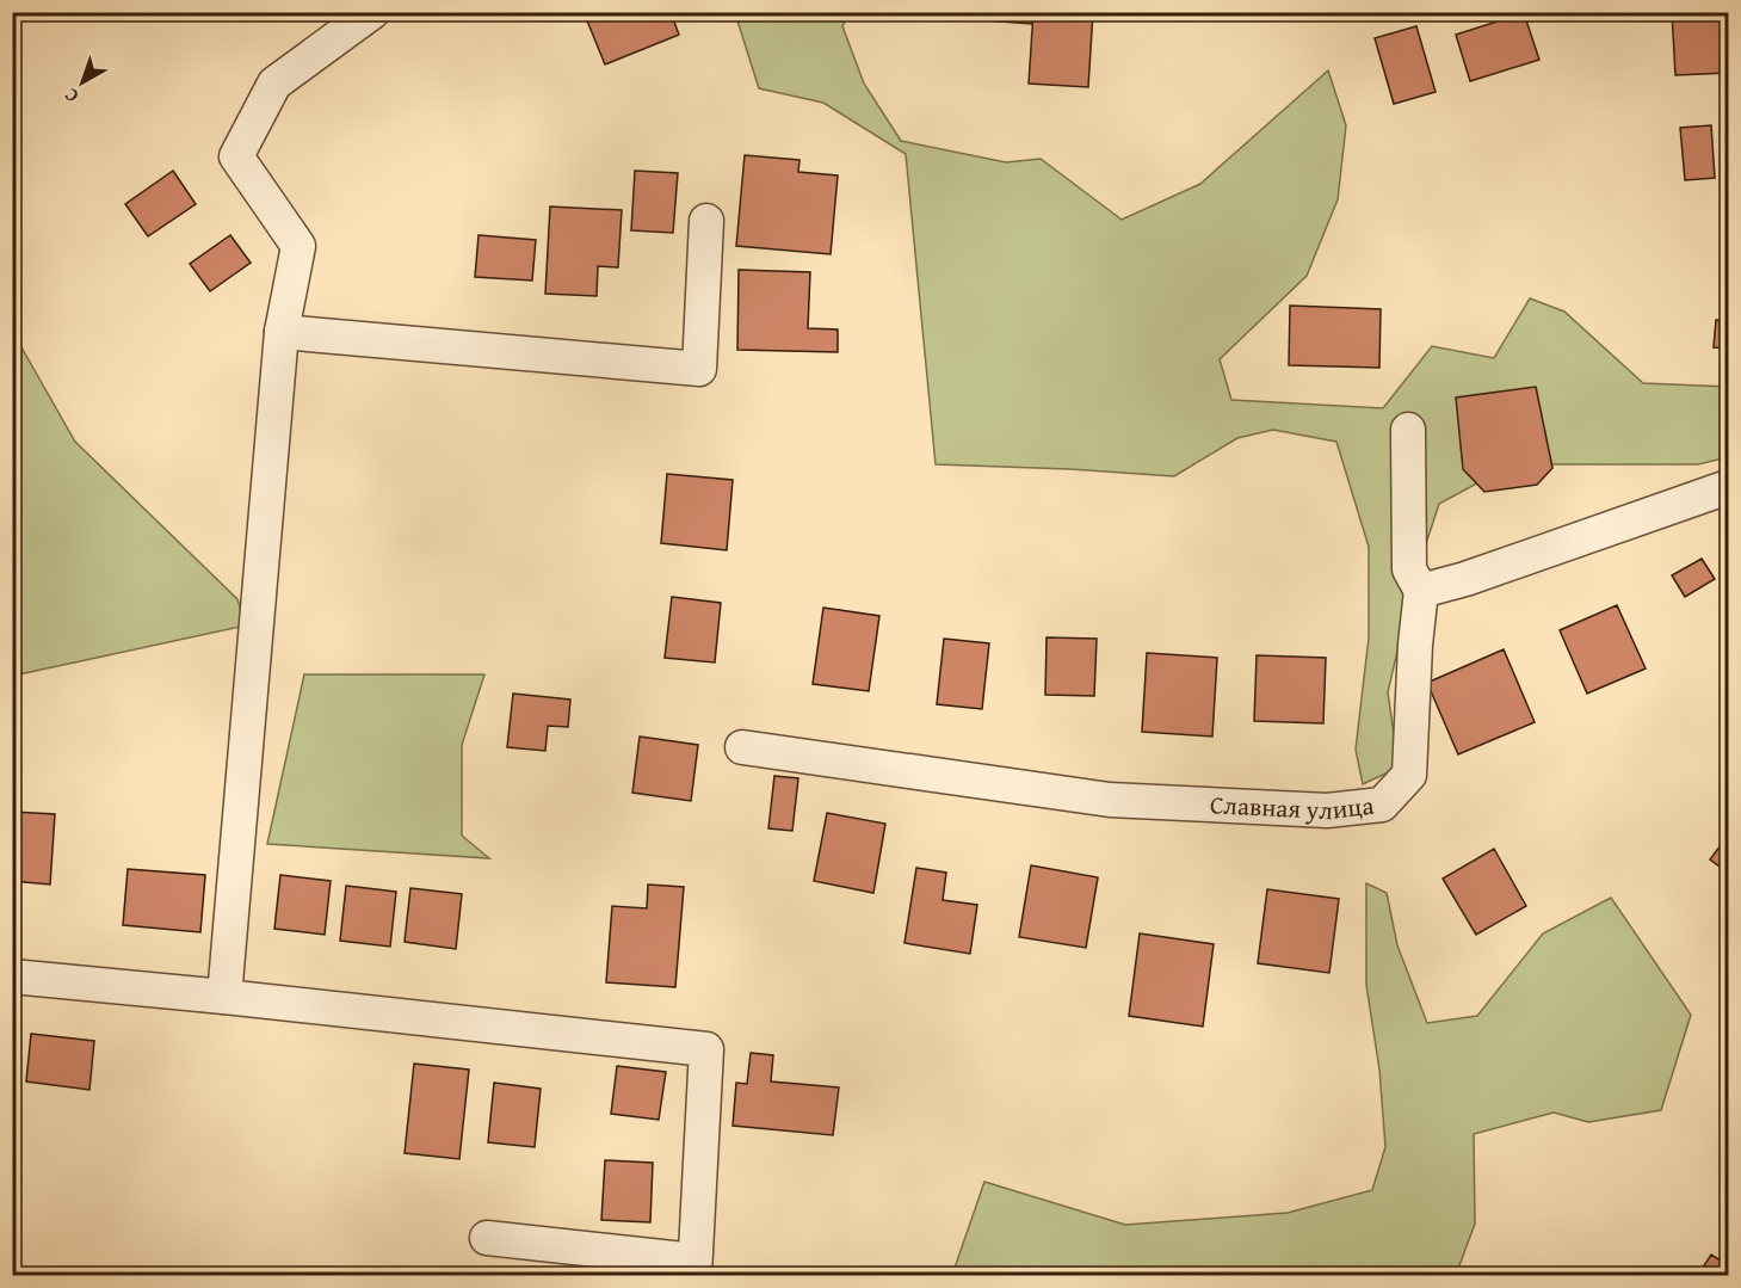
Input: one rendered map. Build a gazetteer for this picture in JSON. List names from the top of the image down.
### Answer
{
  "streets": {
    "street": ["Славная улица"]
  },
  "north": "bottom left"
}
